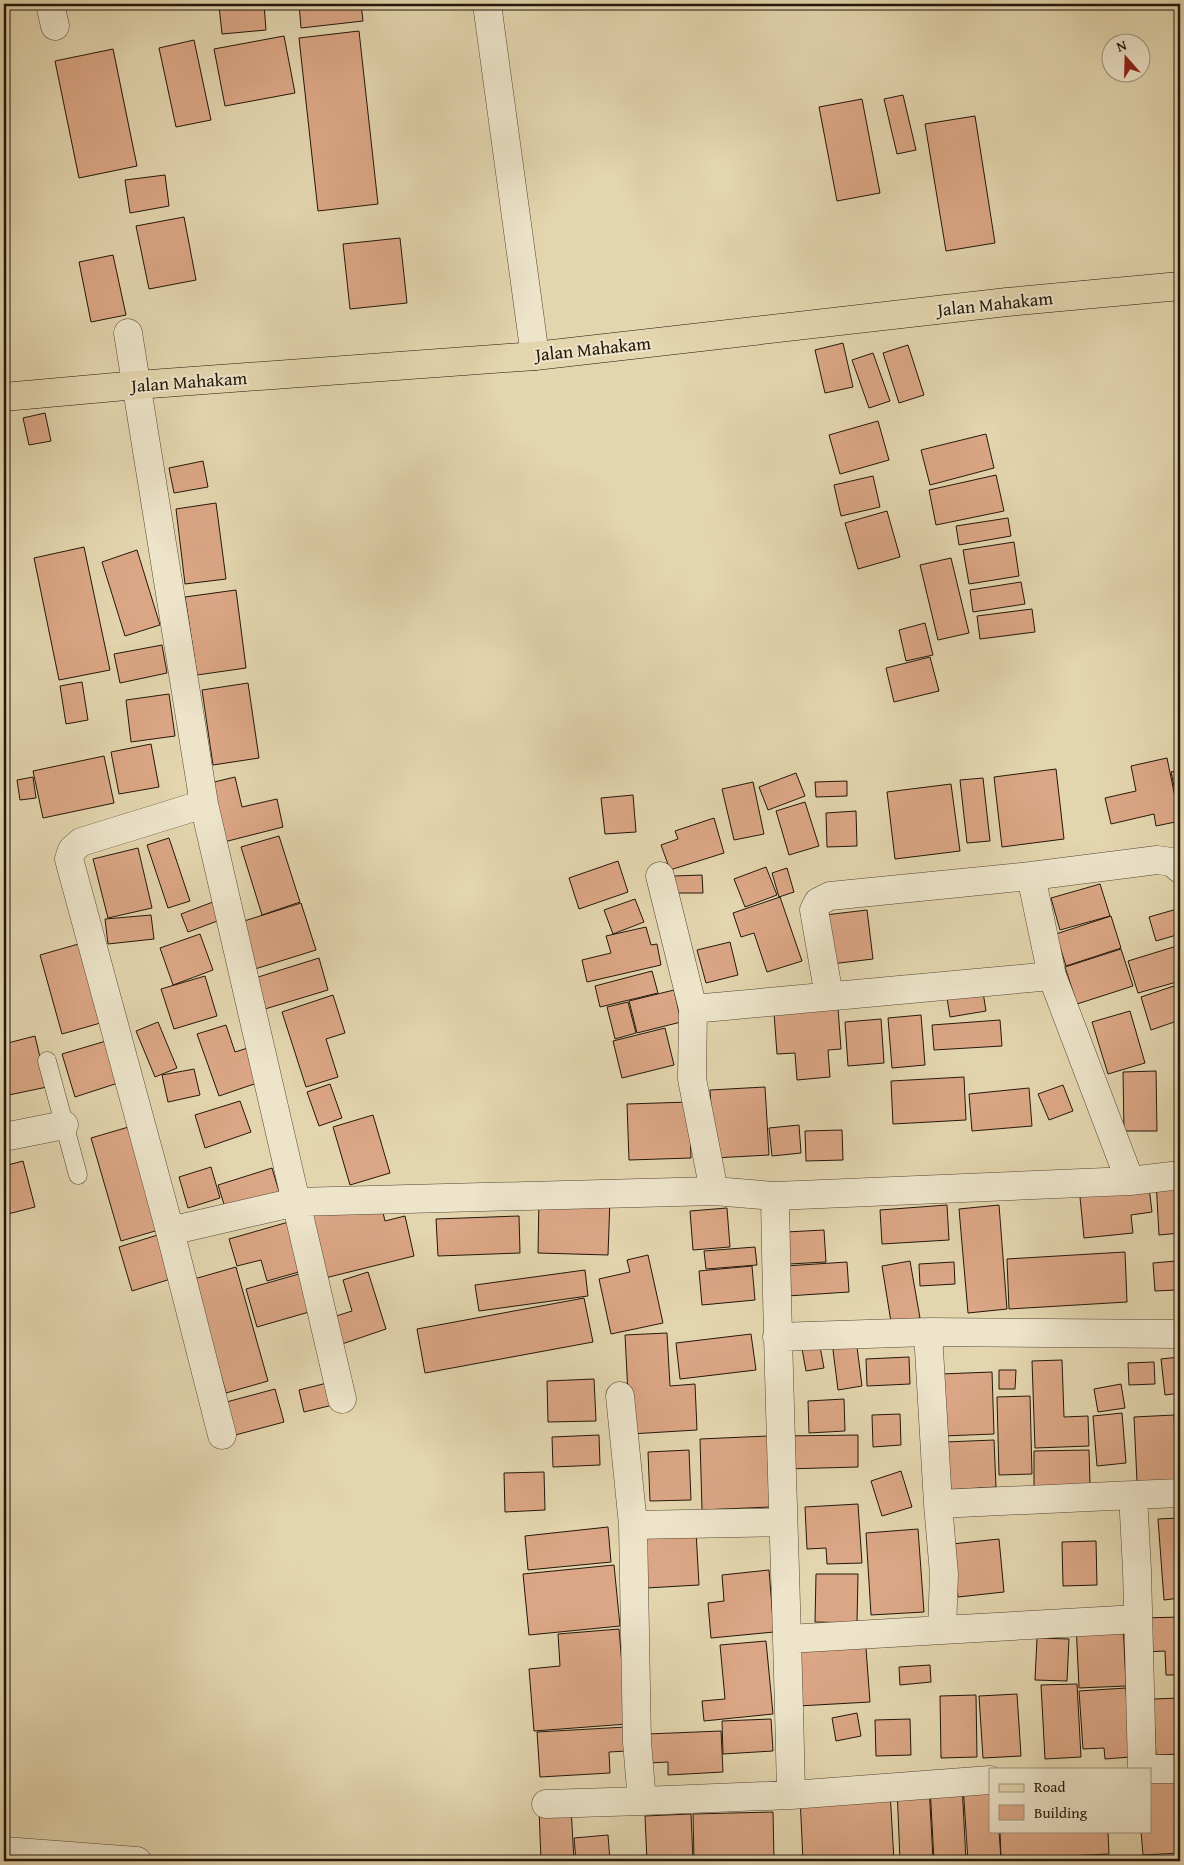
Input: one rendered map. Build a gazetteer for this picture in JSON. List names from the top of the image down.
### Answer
{
  "streets": {
    "main road": ["Jalan Mahakam"]
  },
  "legend": ["Road", "Building"],
  "north": "top"
}
